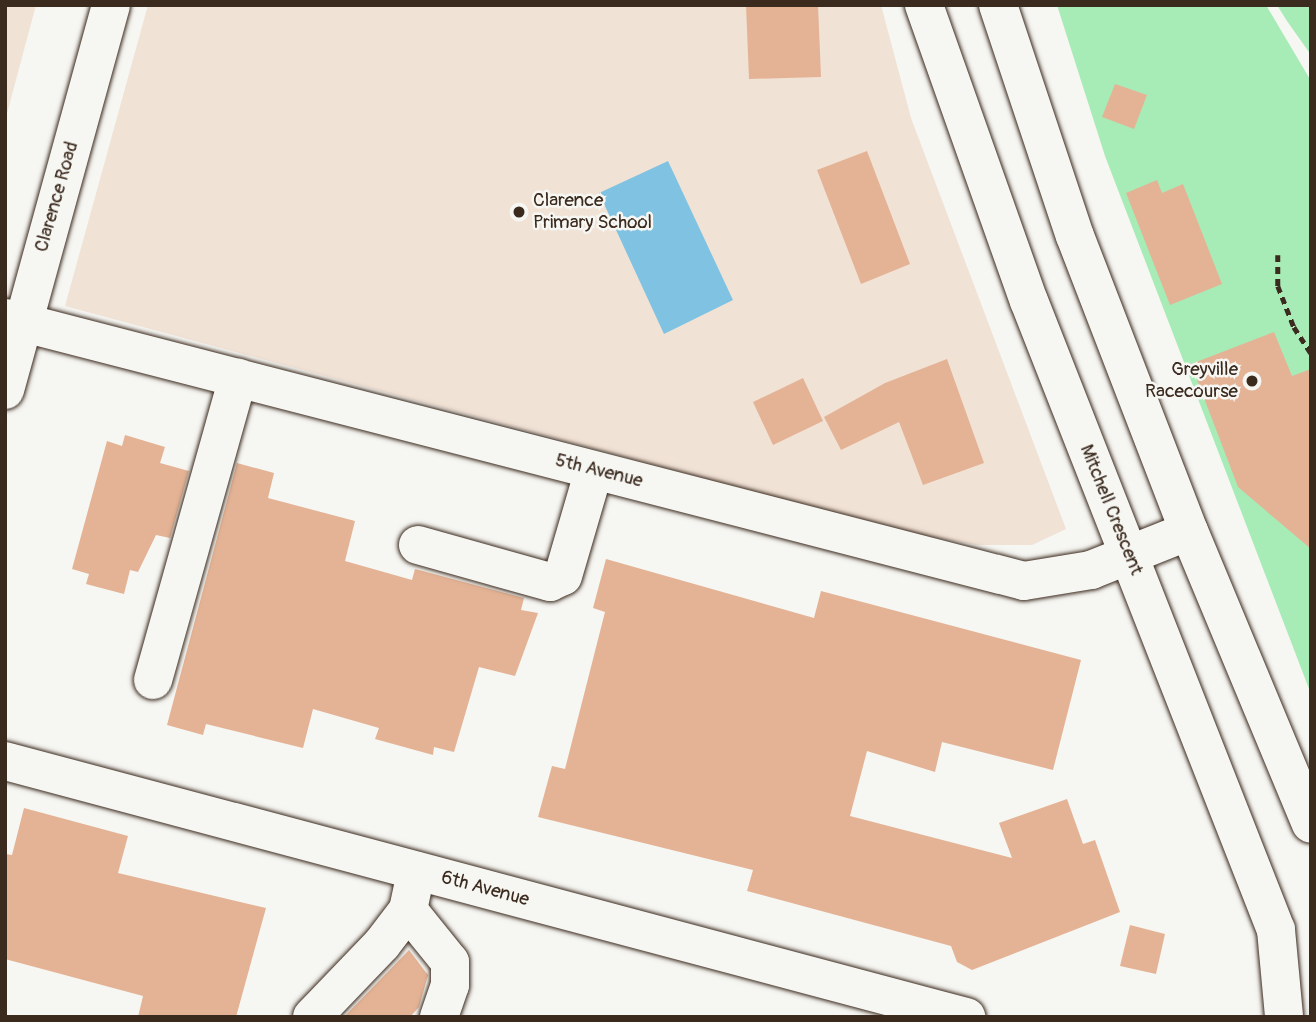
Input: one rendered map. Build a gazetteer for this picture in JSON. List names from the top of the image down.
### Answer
{
  "streets": {
    "street": [
      "Clarence Road",
      "5th Avenue",
      "Mitchell Crescent",
      "6th Avenue"
    ]
  },
  "crossings": [
    ["Clarence Road", "5th Avenue"],
    ["5th Avenue", "Mitchell Crescent"]
  ],
  "places": ["Clarence Primary School", "Greyville Racecourse"]
}
